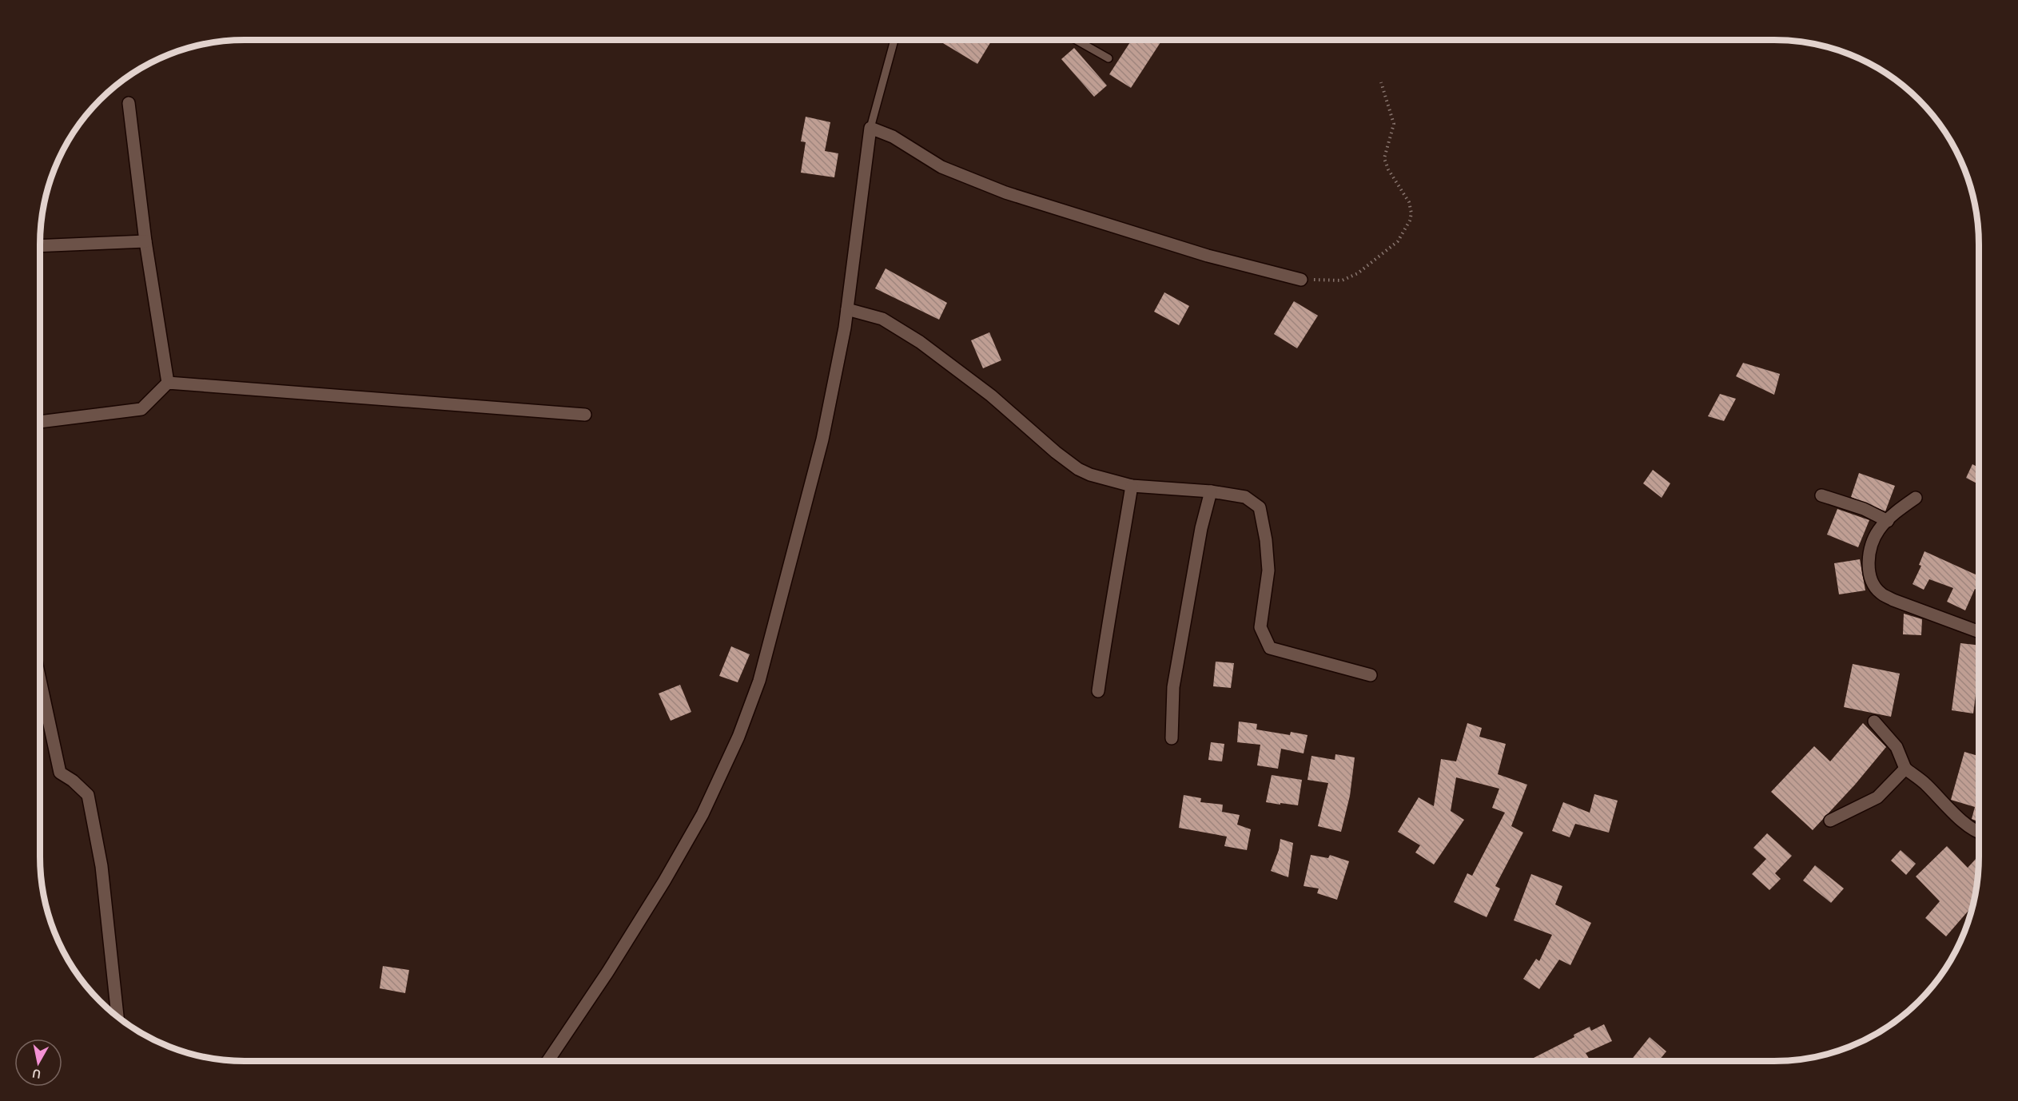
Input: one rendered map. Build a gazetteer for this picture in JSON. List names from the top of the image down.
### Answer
{
  "north": "bottom"
}
